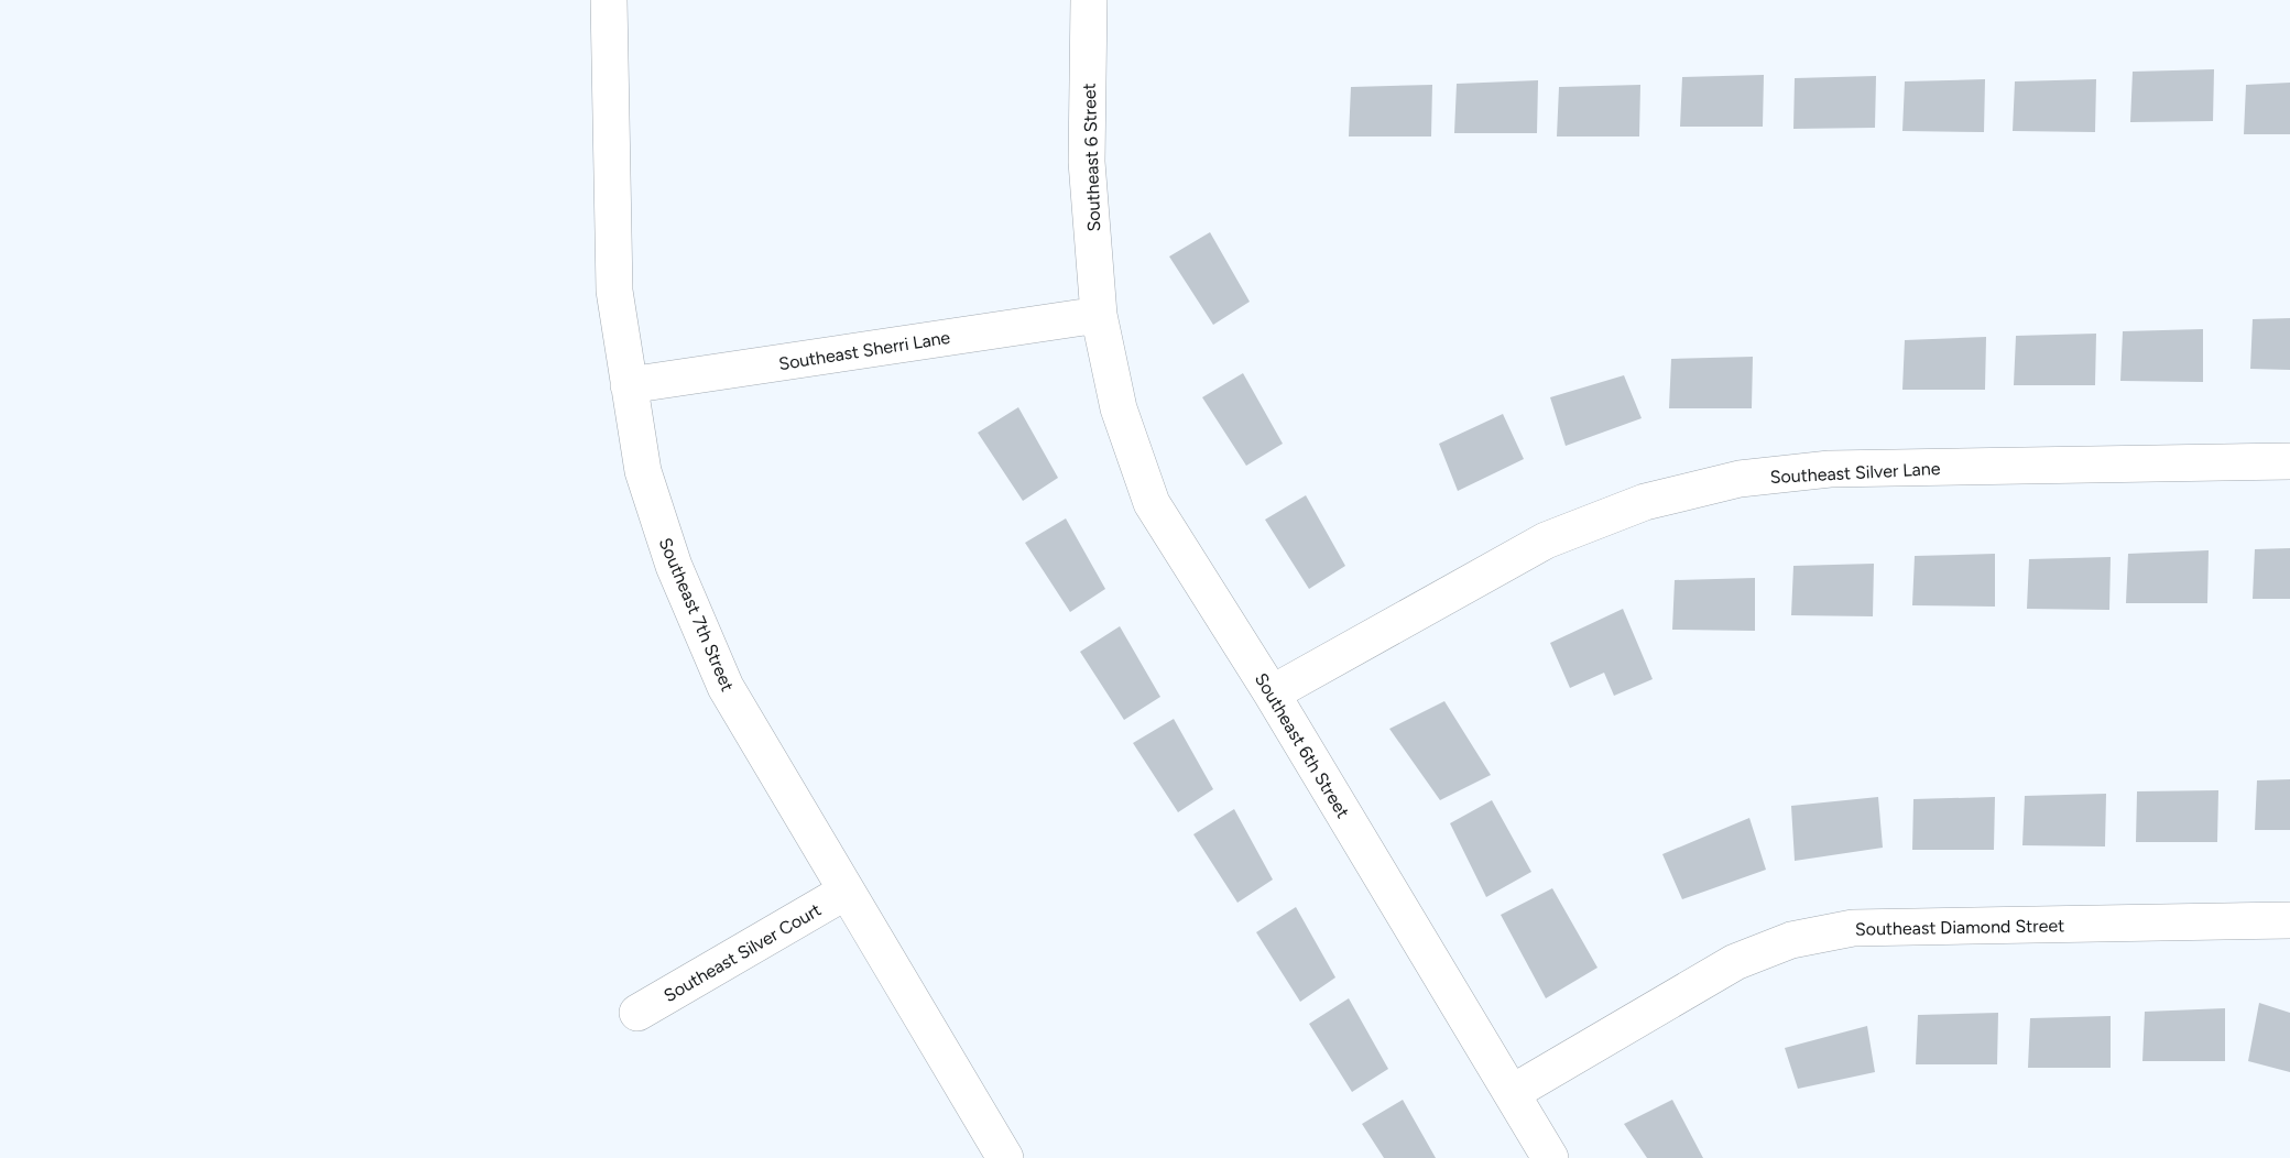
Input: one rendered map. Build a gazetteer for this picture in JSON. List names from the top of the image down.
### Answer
{
  "streets": {
    "street": [
      "Southeast 6 Street",
      "Southeast Sherri Lane",
      "Southeast Silver Lane",
      "Southeast 7th Street",
      "Southeast 6th Street",
      "Southeast Diamond Street",
      "Southeast Silver Court"
    ]
  },
  "crossings": [
    ["Southeast 6 Street", "Southeast Sherri Lane"],
    ["Southeast 6 Street", "Southeast 6th Street"],
    ["Southeast Sherri Lane", "Southeast 7th Street"],
    ["Southeast Sherri Lane", "Southeast 6th Street"],
    ["Southeast Silver Lane", "Southeast 6th Street"],
    ["Southeast 7th Street", "Southeast Silver Court"],
    ["Southeast 6th Street", "Southeast Diamond Street"]
  ]
}
